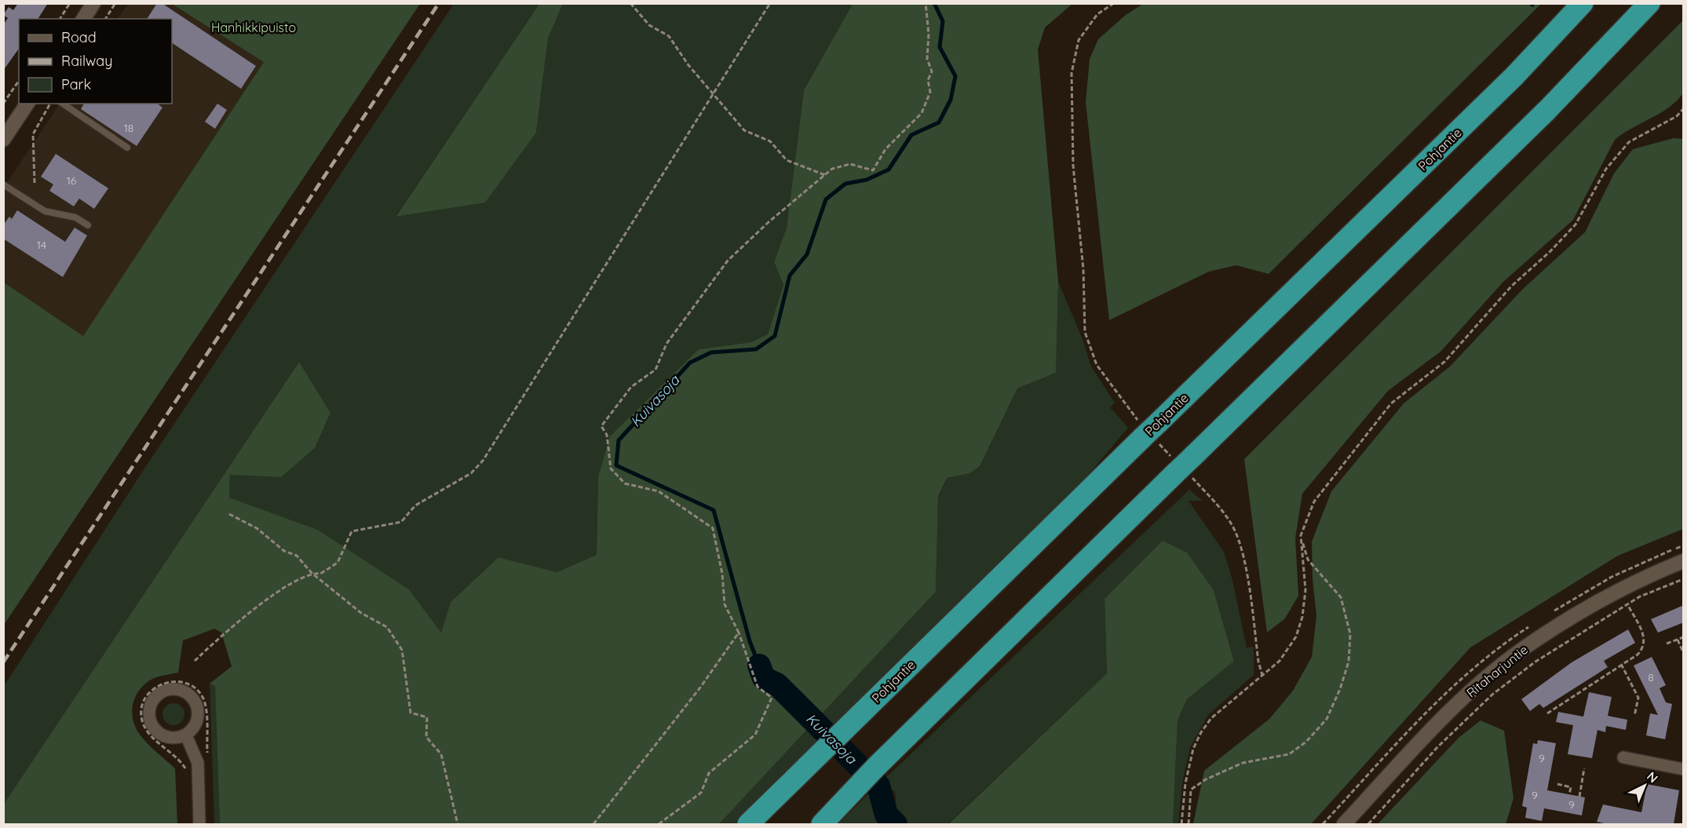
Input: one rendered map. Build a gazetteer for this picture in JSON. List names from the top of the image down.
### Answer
{
  "streets": {
    "highway": ["Pohjantie"],
    "street": ["Ritaharjuntie"]
  },
  "water": ["Kuivasoja"],
  "parks": ["Hanhikkipuisto"],
  "house_numbers": [
    "18",
    "16",
    "14",
    "8",
    "9",
    "9",
    "9"
  ],
  "legend": ["Road", "Railway", "Park"],
  "north": "top right"
}
